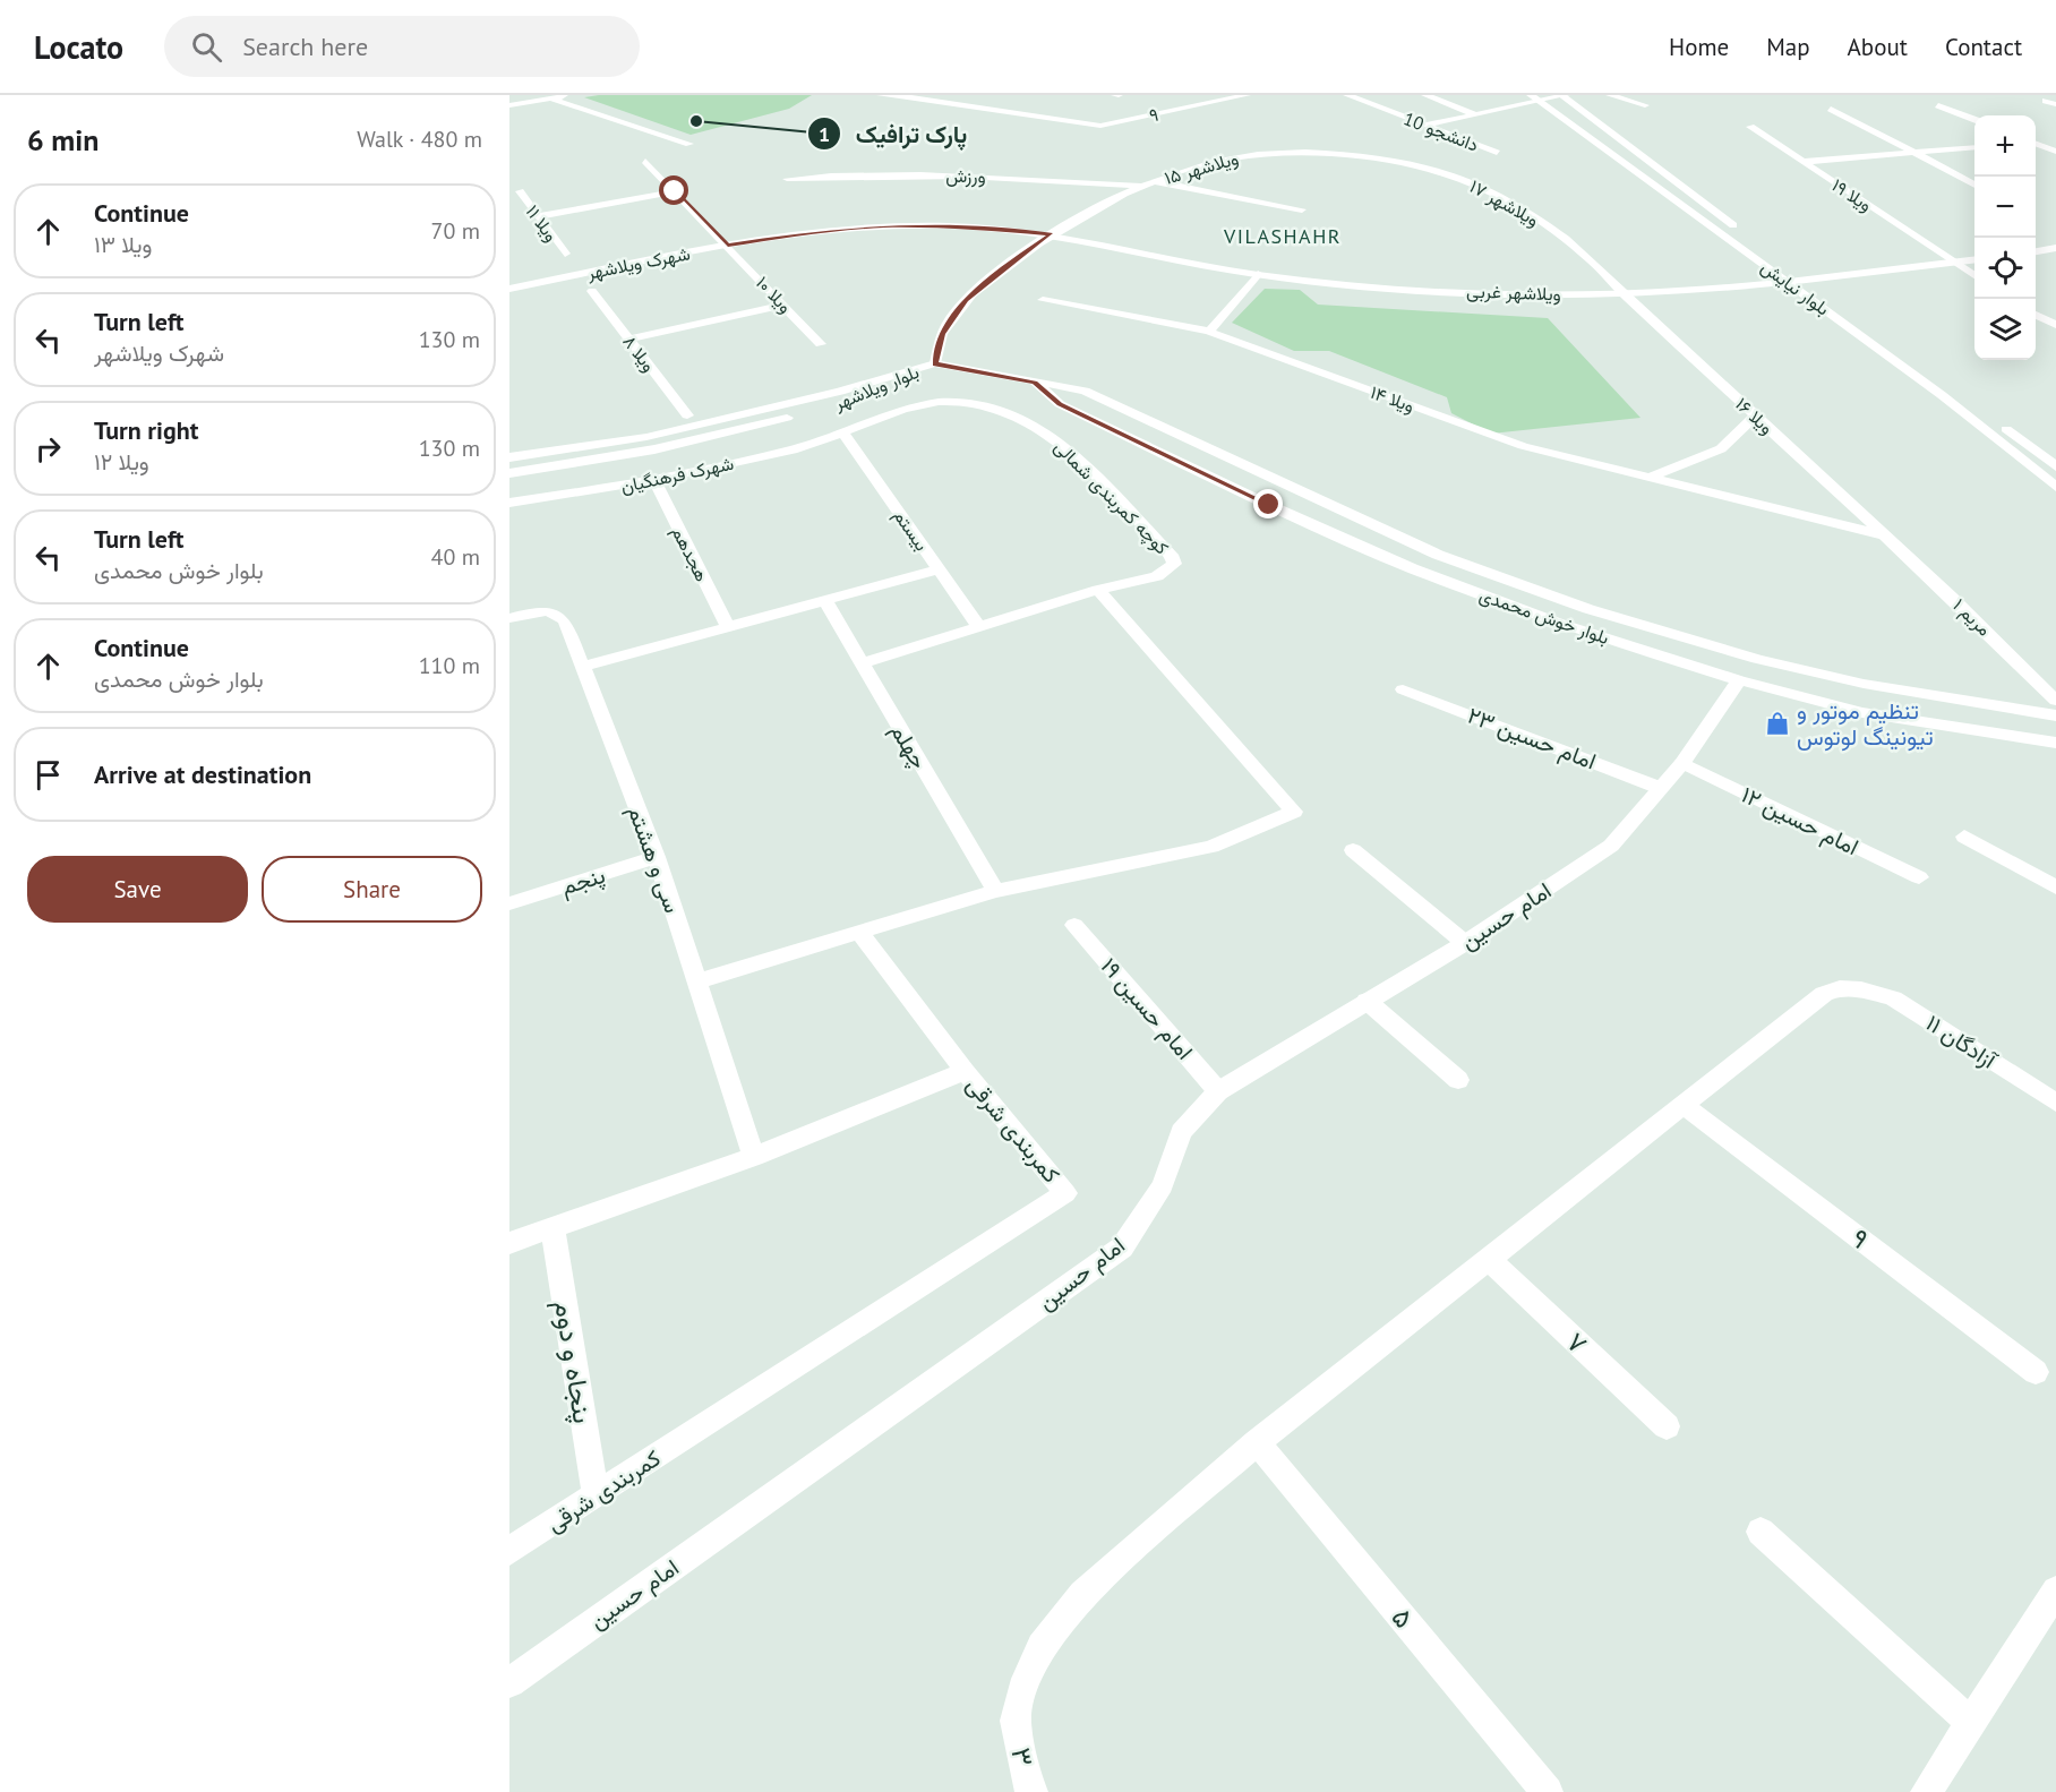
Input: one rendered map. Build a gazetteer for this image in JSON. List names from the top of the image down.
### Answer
{
  "streets": {
    "street": [
      "۹",
      "دانشجو 10",
      "ویلاشهر ۱۵",
      "ورزش",
      "۱۹ ویلا",
      "ویلاشهر ۱۷",
      "۱۱ ویلا",
      "شهرک ویلاشهر",
      "بلوار نیایش",
      "ویلاشهر غربی",
      "۱۰ ویلا",
      "ویلا ۸",
      "بلوار ویلاشهر",
      "۱۴ ویلا",
      "۱۶ ویلا",
      "شهرک فرهنگیان",
      "کوچه کمربندی شمالی",
      "بیستم",
      "هجدهم",
      "بلوار خوش محمدی",
      "۱ مریم",
      "امام حسین ۲۳",
      "چهلم",
      "امام حسین ۱۲",
      "سی و هشتم",
      "پنجم",
      "امام حسین",
      "امام حسین ۱۹",
      "آزادگان ۱۱",
      "کمربندی شرقی",
      "۷",
      "پنجاه و دوم",
      "۵",
      "۳"
    ]
  },
  "crossings": [
    ["۹", "آزادگان ۱۱"],
    ["ویلاشهر ۱۵", "ورزش"],
    ["ویلاشهر ۱۵", "ویلاشهر ۱۷"],
    ["ویلاشهر ۱۵", "شهرک ویلاشهر"],
    ["ویلاشهر ۱۵", "ویلاشهر غربی"],
    ["ویلاشهر ۱۵", "بلوار ویلاشهر"],
    ["۱۹ ویلا", "ویلاشهر غربی"],
    ["ویلاشهر ۱۷", "ویلاشهر غربی"],
    ["ویلاشهر ۱۷", "۱۶ ویلا"],
    ["شهرک ویلاشهر", "ویلاشهر غربی"],
    ["شهرک ویلاشهر", "۱۰ ویلا"],
    ["بلوار نیایش", "ویلاشهر غربی"],
    ["ویلاشهر غربی", "۱۶ ویلا"],
    ["۱۴ ویلا", "۱۶ ویلا"],
    ["۱۴ ویلا", "۱ مریم"],
    ["۱۶ ویلا", "۱ مریم"],
    ["شهرک فرهنگیان", "کوچه کمربندی شمالی"],
    ["شهرک فرهنگیان", "بیستم"],
    ["شهرک فرهنگیان", "هجدهم"],
    ["کوچه کمربندی شمالی", "بیستم"],
    ["بلوار خوش محمدی", "امام حسین"],
    ["امام حسین ۲۳", "امام حسین"],
    ["امام حسین ۱۲", "امام حسین"],
    ["سی و هشتم", "پنجم"],
    ["امام حسین", "امام حسین ۱۹"],
    ["کمربندی شرقی", "پنجاه و دوم"],
    ["۵", "۳"]
  ],
  "districts": ["VILASHAHR"],
  "places": {
    "other": ["پارک ترافیک"],
    "shop": ["تنظیم موتور و تیونینگ لوتوس"]
  },
  "page": {
    "header": "Locato",
    "search": "Search here",
    "nav": [
      "Home",
      "Map",
      "About",
      "Contact"
    ],
    "heading": ["6 min", "Walk · 480 m"],
    "map_buttons": ["+", "−"],
    "list": [
      ["Continue", "۱۳ ویلا", "70 m"],
      ["Turn left", "شهرک ویلاشهر", "130 m"],
      ["Turn right", "ویلا ۱۲", "130 m"],
      ["Turn left", "بلوار خوش محمدی", "40 m"],
      ["Continue", "بلوار خوش محمدی", "110 m"],
      "Arrive at destination"
    ],
    "buttons": ["Save", "Share"]
  }
}
